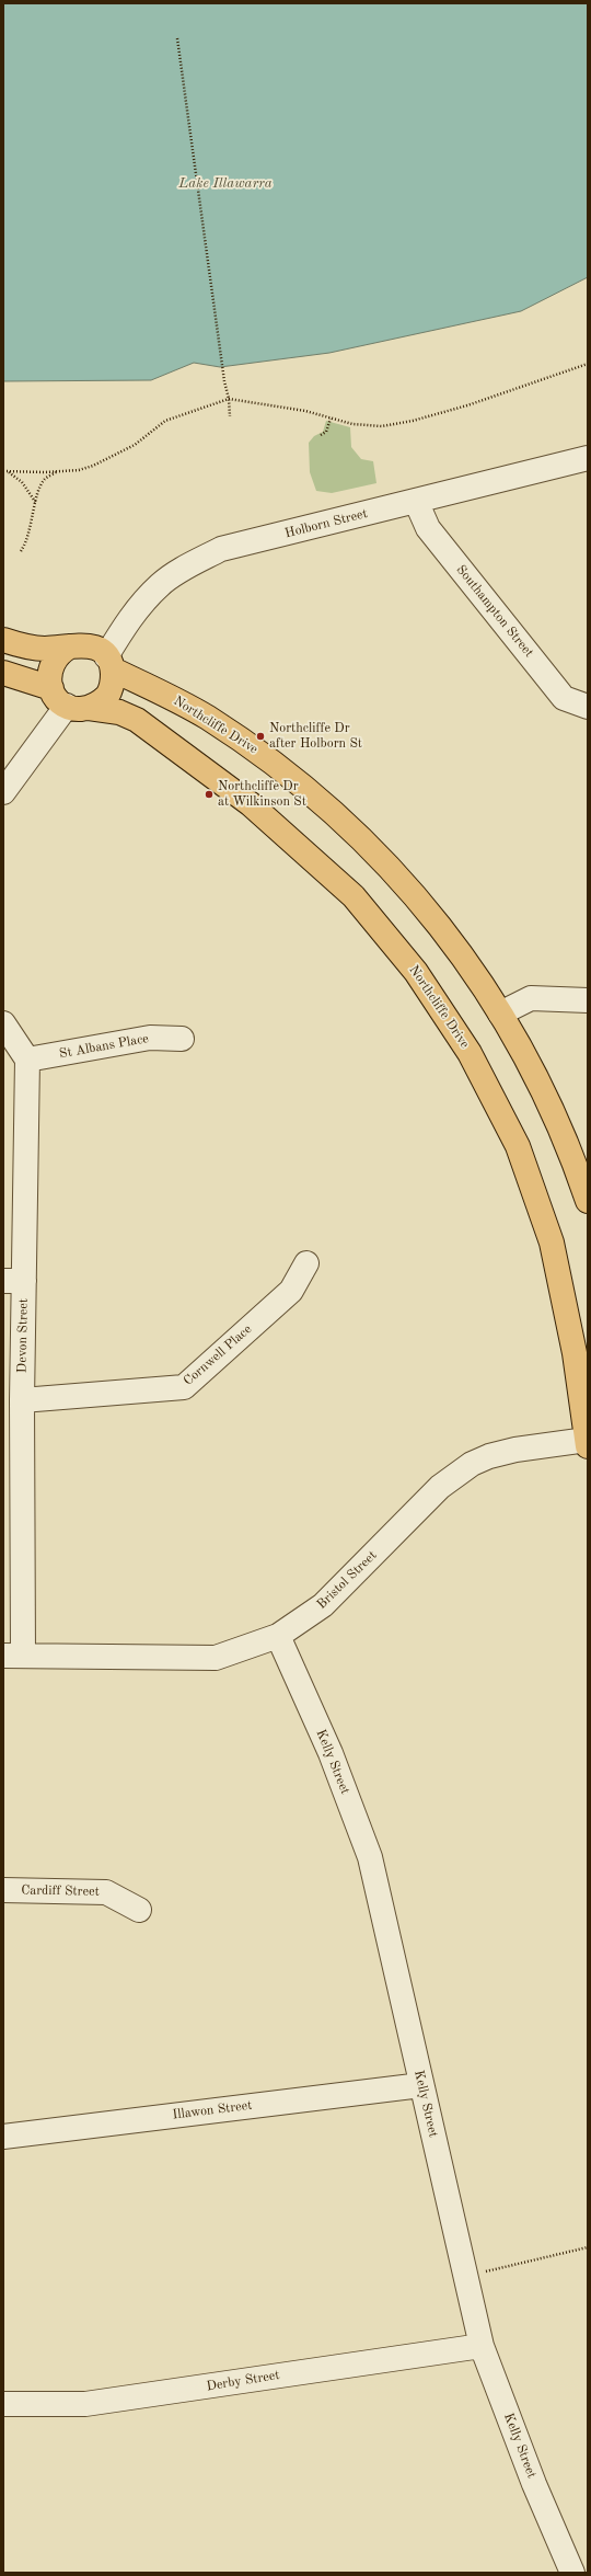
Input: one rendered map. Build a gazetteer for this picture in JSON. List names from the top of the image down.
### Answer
{
  "streets": {
    "main road": ["Northcliffe Drive"],
    "street": [
      "Holborn Street",
      "Southampton Street",
      "St Albans Place",
      "Devon Street",
      "Cornwell Place",
      "Bristol Street",
      "Kelly Street",
      "Cardiff Street",
      "Illawon Street",
      "Derby Street"
    ]
  },
  "crossings": [
    ["Holborn Street", "Southampton Street"],
    ["Holborn Street", "Northcliffe Drive"],
    ["Northcliffe Drive", "Bristol Street"],
    ["St Albans Place", "Devon Street"],
    ["Devon Street", "Cornwell Place"],
    ["Devon Street", "Bristol Street"],
    ["Bristol Street", "Kelly Street"],
    ["Kelly Street", "Illawon Street"],
    ["Kelly Street", "Derby Street"]
  ],
  "water": ["Lake Illawarra"],
  "places": ["Northcliffe Dr after Holborn St", "Northcliffe Dr at Wilkinson St"]
}
